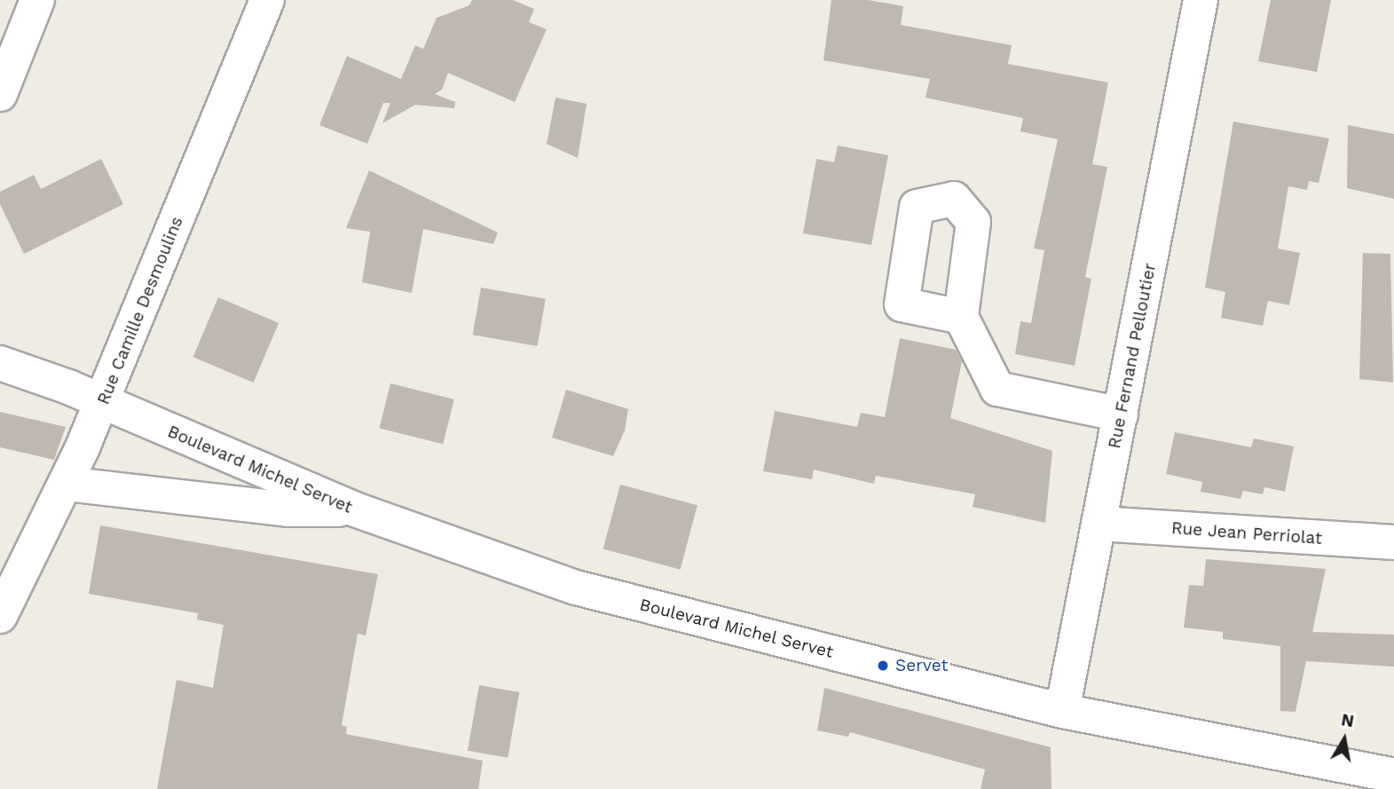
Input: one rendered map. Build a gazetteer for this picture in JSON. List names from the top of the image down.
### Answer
{
  "streets": {
    "street": [
      "Rue Camille Desmoulins",
      "Rue Fernand Pelloutier",
      "Boulevard Michel Servet",
      "Rue Jean Perriolat"
    ]
  },
  "crossings": [
    ["Rue Camille Desmoulins", "Boulevard Michel Servet"],
    ["Rue Fernand Pelloutier", "Boulevard Michel Servet"],
    ["Rue Fernand Pelloutier", "Rue Jean Perriolat"]
  ],
  "places": ["Servet"],
  "north": "top"
}
